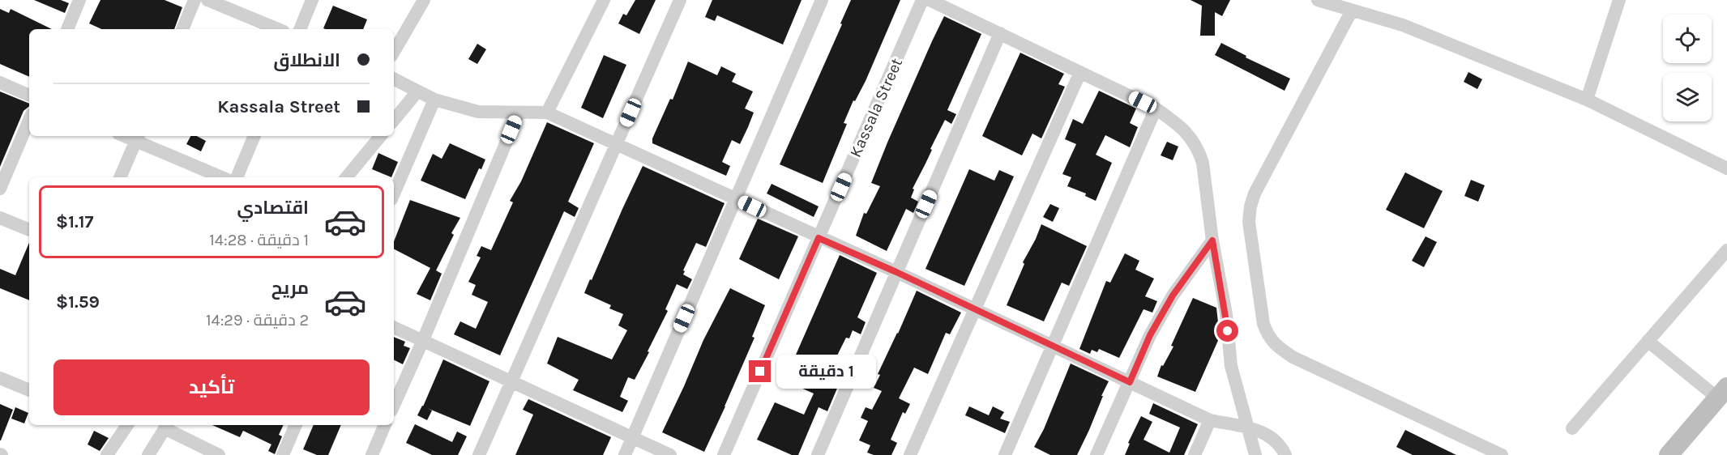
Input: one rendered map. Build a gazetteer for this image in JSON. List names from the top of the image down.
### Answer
{
  "streets": {
    "street": ["Kassala Street"]
  },
  "page": {
    "banner": ["الانطلاق", "Kassala Street"],
    "list": [
      {
        "name": "اقتصادي",
        "note": "1 دقيقة · 14:28",
        "value": "$1.17"
      },
      {
        "name": "مريح",
        "note": "2 دقيقة · 14:29",
        "value": "$1.59"
      }
    ],
    "buttons": "تأكيد",
    "bubble": "1 دقيقة"
  }
}
